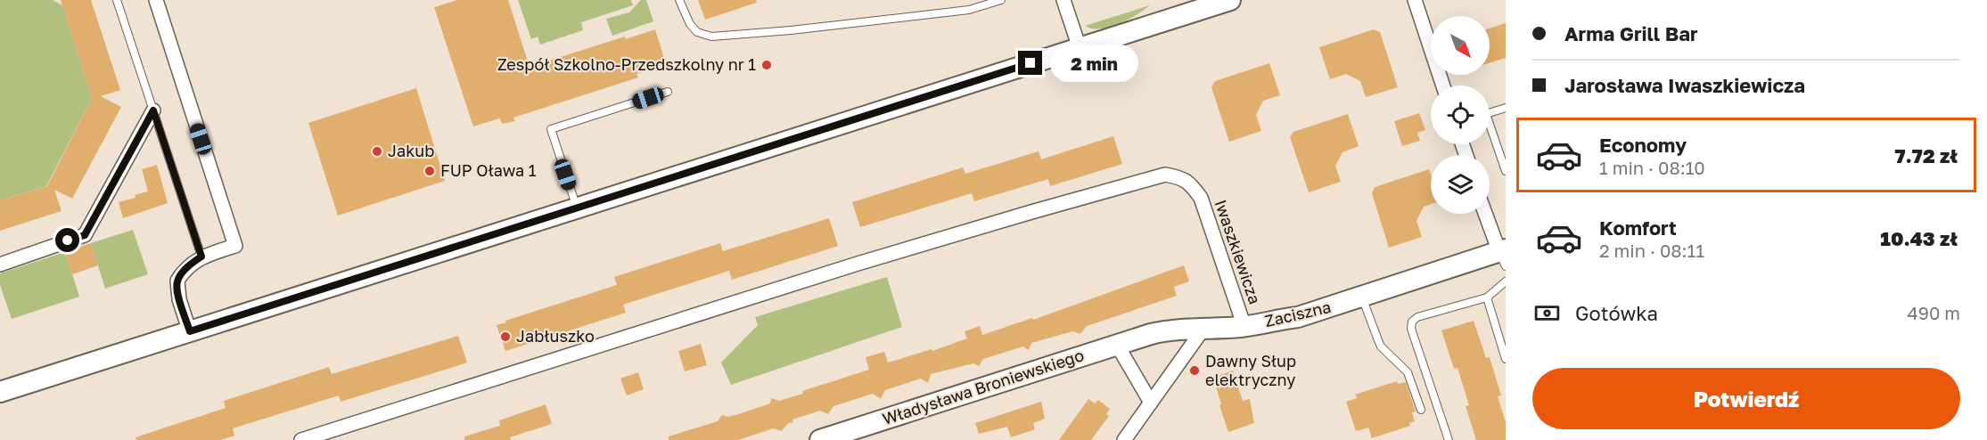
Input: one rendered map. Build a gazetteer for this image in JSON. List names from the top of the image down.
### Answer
{
  "streets": {
    "street": ["Iwaszkiewicza", "Zaciszna", "Władysława Broniewskiego"]
  },
  "crossings": [
    ["Iwaszkiewicza", "Zaciszna"],
    ["Zaciszna", "Władysława Broniewskiego"]
  ],
  "places": [
    "Zespół Szkolno-Przedszkolny nr 1",
    "Jakub",
    "FUP Oława 1",
    "Jabłuszko",
    "Dawny Słup elektryczny"
  ],
  "north": "bottom right",
  "page": {
    "banner": ["Arma Grill Bar", "Jarosława Iwaszkiewicza"],
    "bubble": "2 min",
    "list": [
      {
        "name": "Economy",
        "note": "1 min · 08:10",
        "value": "7.72 zł"
      },
      {
        "name": "Komfort",
        "note": "2 min · 08:11",
        "value": "10.43 zł"
      }
    ],
    "pay": ["Gotówka", "490 m"],
    "buttons": "Potwierdź"
  }
}
